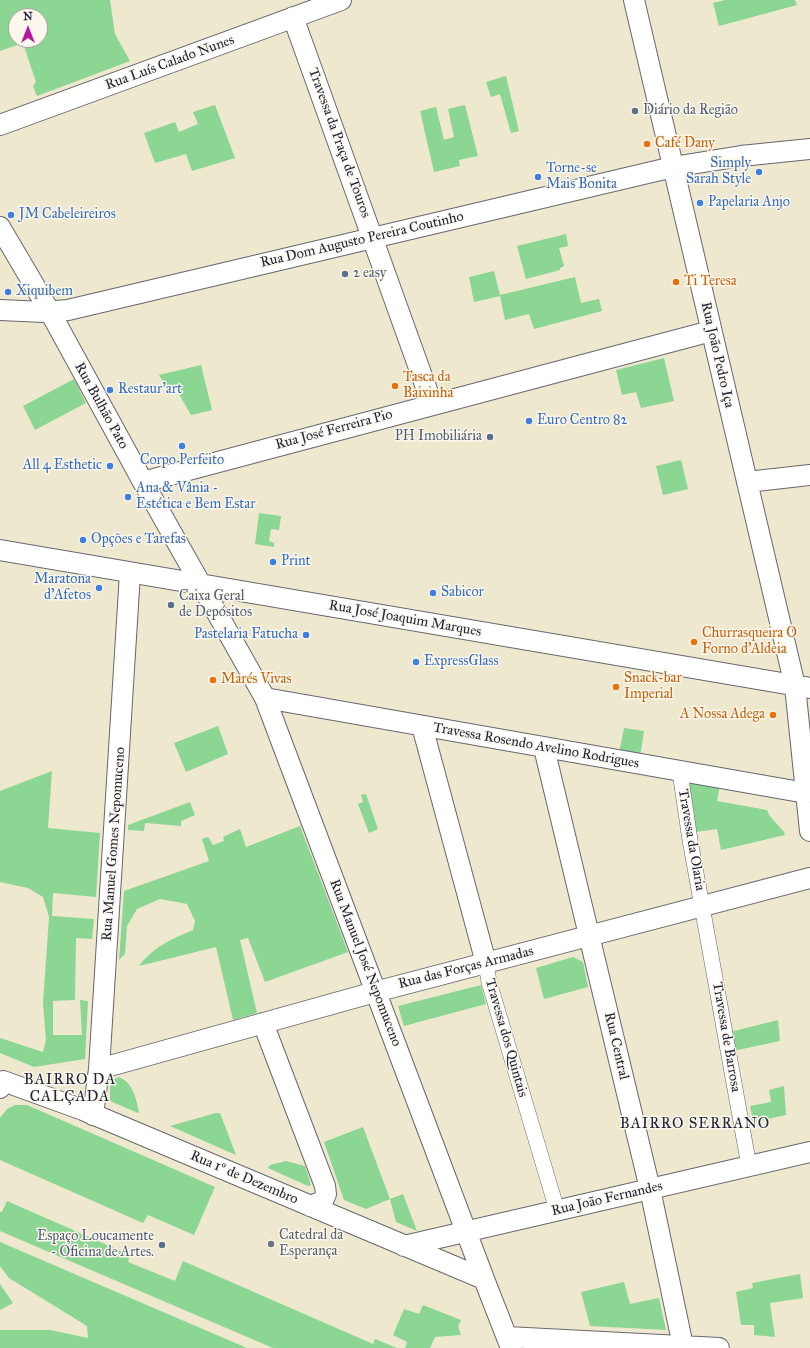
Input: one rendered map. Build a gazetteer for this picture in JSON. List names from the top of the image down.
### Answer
{
  "streets": {
    "street": [
      "Rua Luís Calado Nunes",
      "Travessa da Praça de Touros",
      "Rua Dom Augusto Pereira Coutinho",
      "Rua João Pedro Iça",
      "Rua Bulhão Pato",
      "Rua José Ferreira Pio",
      "Rua José Joaquim Marques",
      "Travessa Rosendo Avelino Rodrigues",
      "Travessa da Olaria",
      "Rua Manuel Gomes Nepomuceno",
      "Rua Manuel José Nepomuceno",
      "Rua das Forças Armadas",
      "Travessa de Barrosa",
      "Travessa dos Quintais",
      "Rua Central",
      "Rua 1º de Dezembro",
      "Rua João Fernandes"
    ]
  },
  "crossings": [
    ["Rua Luís Calado Nunes", "Travessa da Praça de Touros"],
    ["Travessa da Praça de Touros", "Rua Dom Augusto Pereira Coutinho"],
    ["Travessa da Praça de Touros", "Rua José Ferreira Pio"],
    ["Rua Dom Augusto Pereira Coutinho", "Rua João Pedro Iça"],
    ["Rua Dom Augusto Pereira Coutinho", "Rua Bulhão Pato"],
    ["Rua João Pedro Iça", "Rua José Ferreira Pio"],
    ["Rua João Pedro Iça", "Rua José Joaquim Marques"],
    ["Rua João Pedro Iça", "Travessa Rosendo Avelino Rodrigues"],
    ["Rua Bulhão Pato", "Rua José Ferreira Pio"],
    ["Rua Bulhão Pato", "Rua José Joaquim Marques"],
    ["Rua Bulhão Pato", "Rua Manuel José Nepomuceno"],
    ["Rua José Joaquim Marques", "Rua Manuel Gomes Nepomuceno"],
    ["Rua José Joaquim Marques", "Rua Manuel José Nepomuceno"],
    ["Travessa Rosendo Avelino Rodrigues", "Travessa da Olaria"],
    ["Travessa Rosendo Avelino Rodrigues", "Rua Manuel José Nepomuceno"],
    ["Travessa Rosendo Avelino Rodrigues", "Travessa dos Quintais"],
    ["Travessa Rosendo Avelino Rodrigues", "Rua Central"],
    ["Travessa da Olaria", "Rua das Forças Armadas"],
    ["Travessa da Olaria", "Travessa de Barrosa"],
    ["Rua Manuel Gomes Nepomuceno", "Rua das Forças Armadas"],
    ["Rua Manuel Gomes Nepomuceno", "Rua 1º de Dezembro"],
    ["Rua Manuel José Nepomuceno", "Rua das Forças Armadas"],
    ["Rua Manuel José Nepomuceno", "Rua 1º de Dezembro"],
    ["Rua Manuel José Nepomuceno", "Rua João Fernandes"],
    ["Rua das Forças Armadas", "Travessa de Barrosa"],
    ["Rua das Forças Armadas", "Travessa dos Quintais"],
    ["Rua das Forças Armadas", "Rua Central"],
    ["Travessa de Barrosa", "Rua João Fernandes"],
    ["Travessa dos Quintais", "Rua João Fernandes"],
    ["Rua Central", "Rua João Fernandes"],
    ["Rua 1º de Dezembro", "Rua João Fernandes"]
  ],
  "districts": ["BAIRRO DA CALÇADA", "BAIRRO SERRANO"],
  "places": [
    "Diário da Região",
    "Café Dany",
    "Simply Sarah Style",
    "Torne-se Mais Bonita",
    "Papelaria Anjo",
    "JM Cabeleireiros",
    "2 easy",
    "Ti Teresa",
    "Xiquibem",
    "Tasca da Baixinha",
    "Restaur'art",
    "Euro Centro 82",
    "PH Imobiliária",
    "Corpo Perfeito",
    "All 4 Esthetic",
    "Ana & Vânia - Estética e Bem Estar",
    "Opções e Tarefas",
    "Print",
    "Maratona d'Afetos",
    "Sabicor",
    "Caixa Geral de Depósitos",
    "Pastelaria Fatucha",
    "Churrasqueira O Forno d'Aldeia",
    "ExpressGlass",
    "Marés Vivas",
    "Snack-bar Imperial",
    "A Nossa Adega",
    "Catedral da Esperança",
    "Espaço Loucamente - Oficina de Artes."
  ],
  "north": "top"
}
